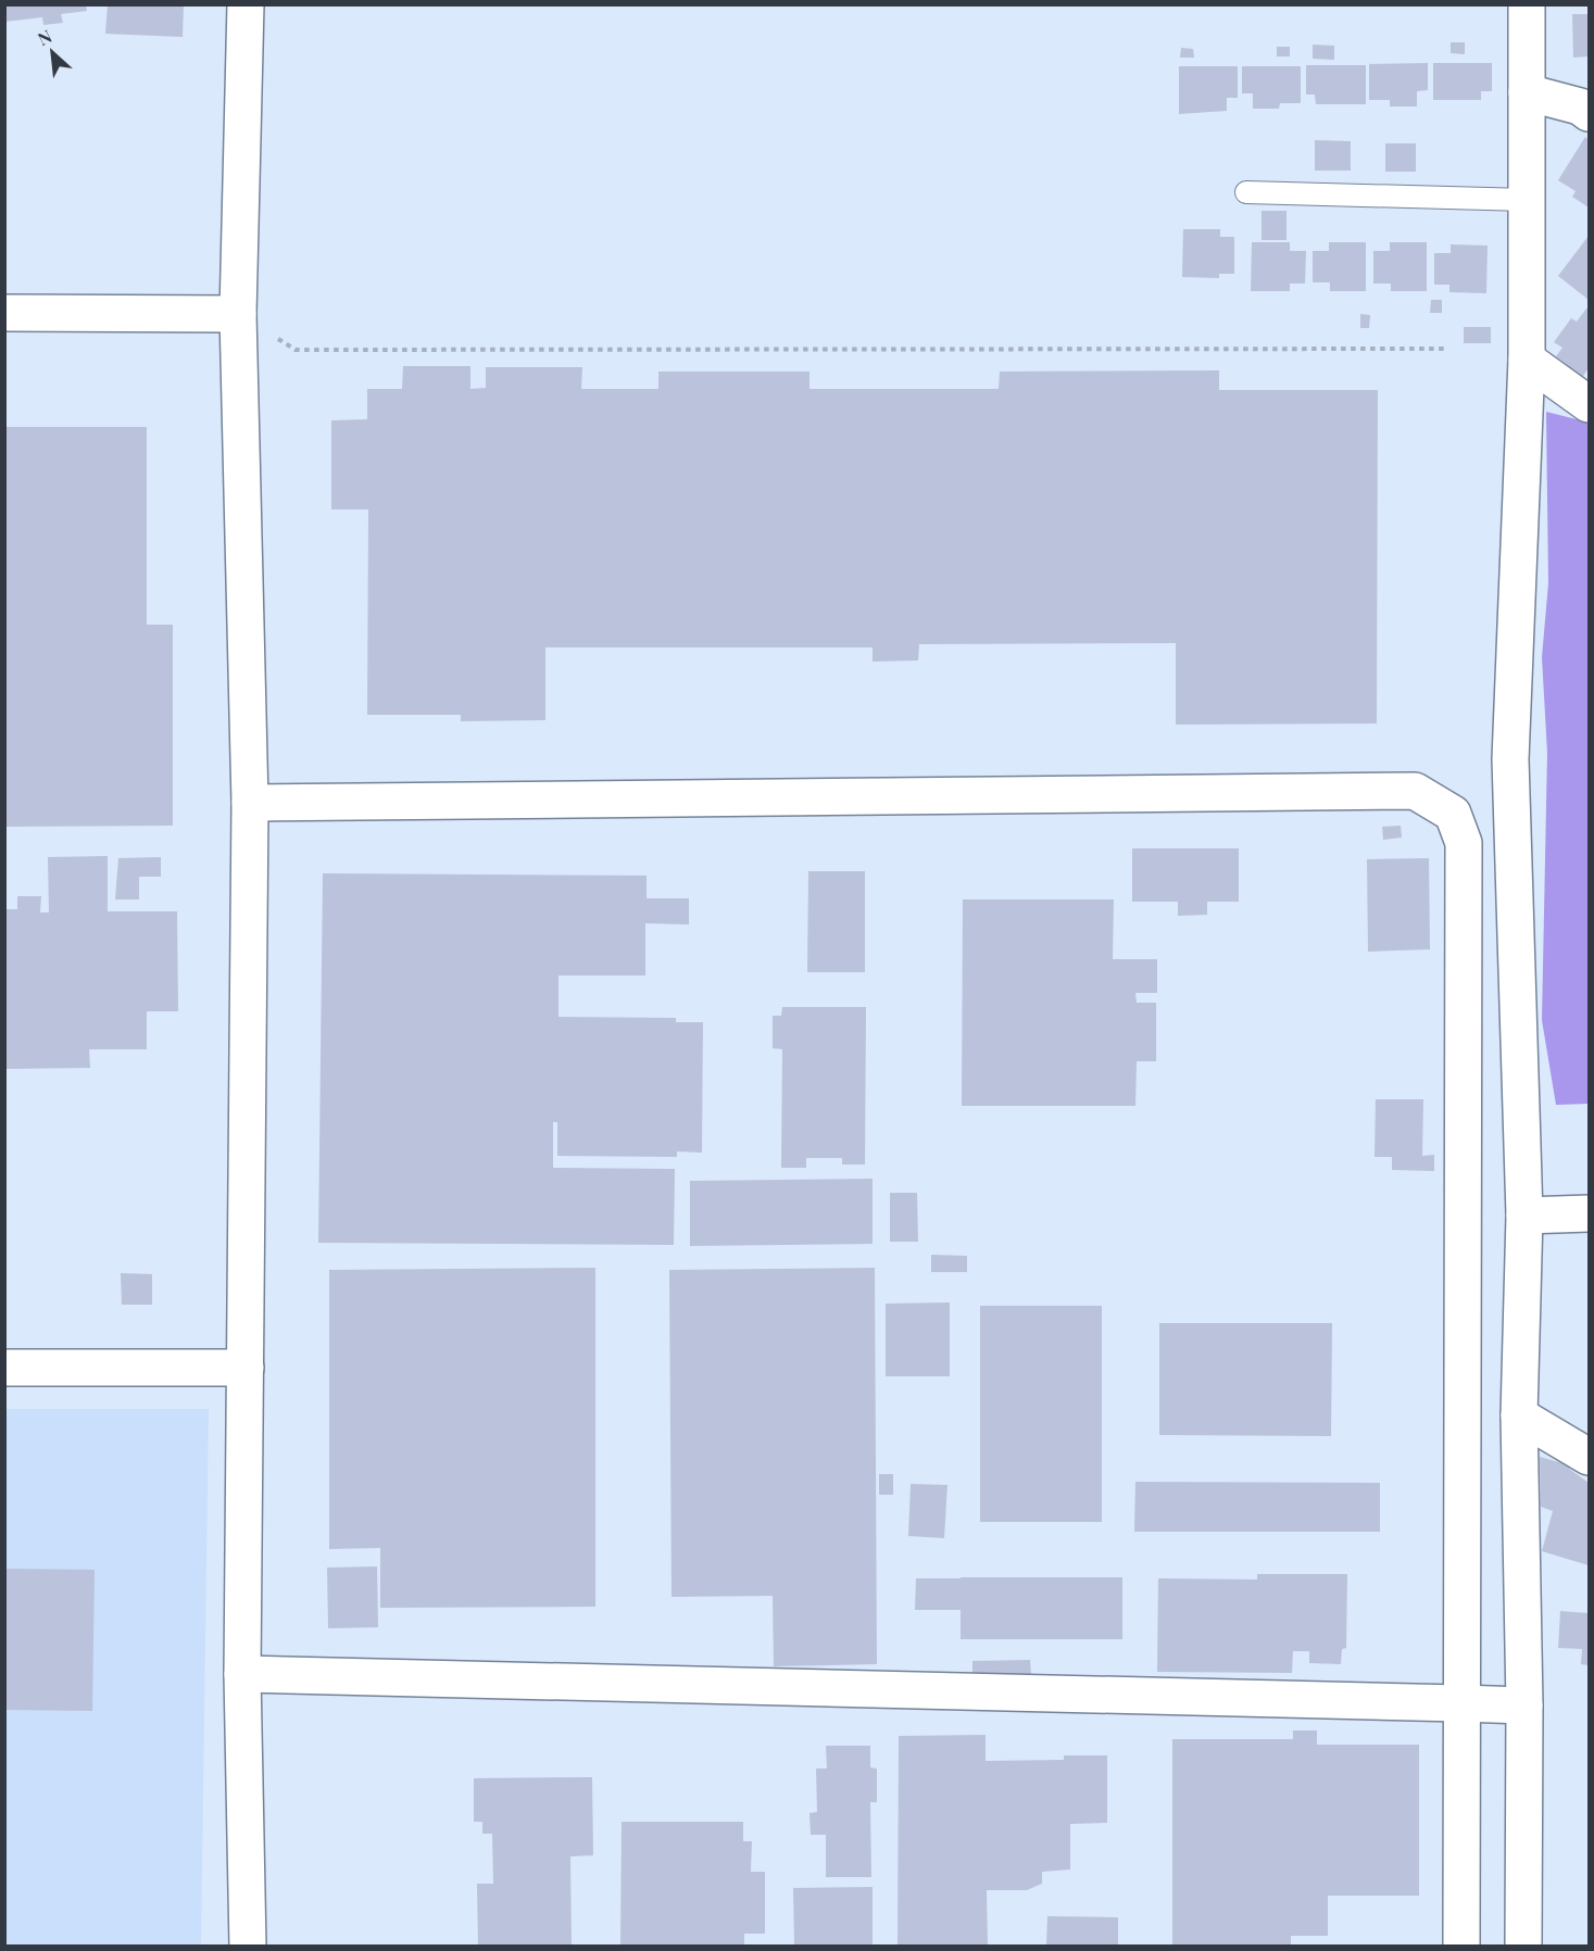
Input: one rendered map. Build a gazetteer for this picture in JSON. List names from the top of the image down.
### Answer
{
  "north": "top left"
}
